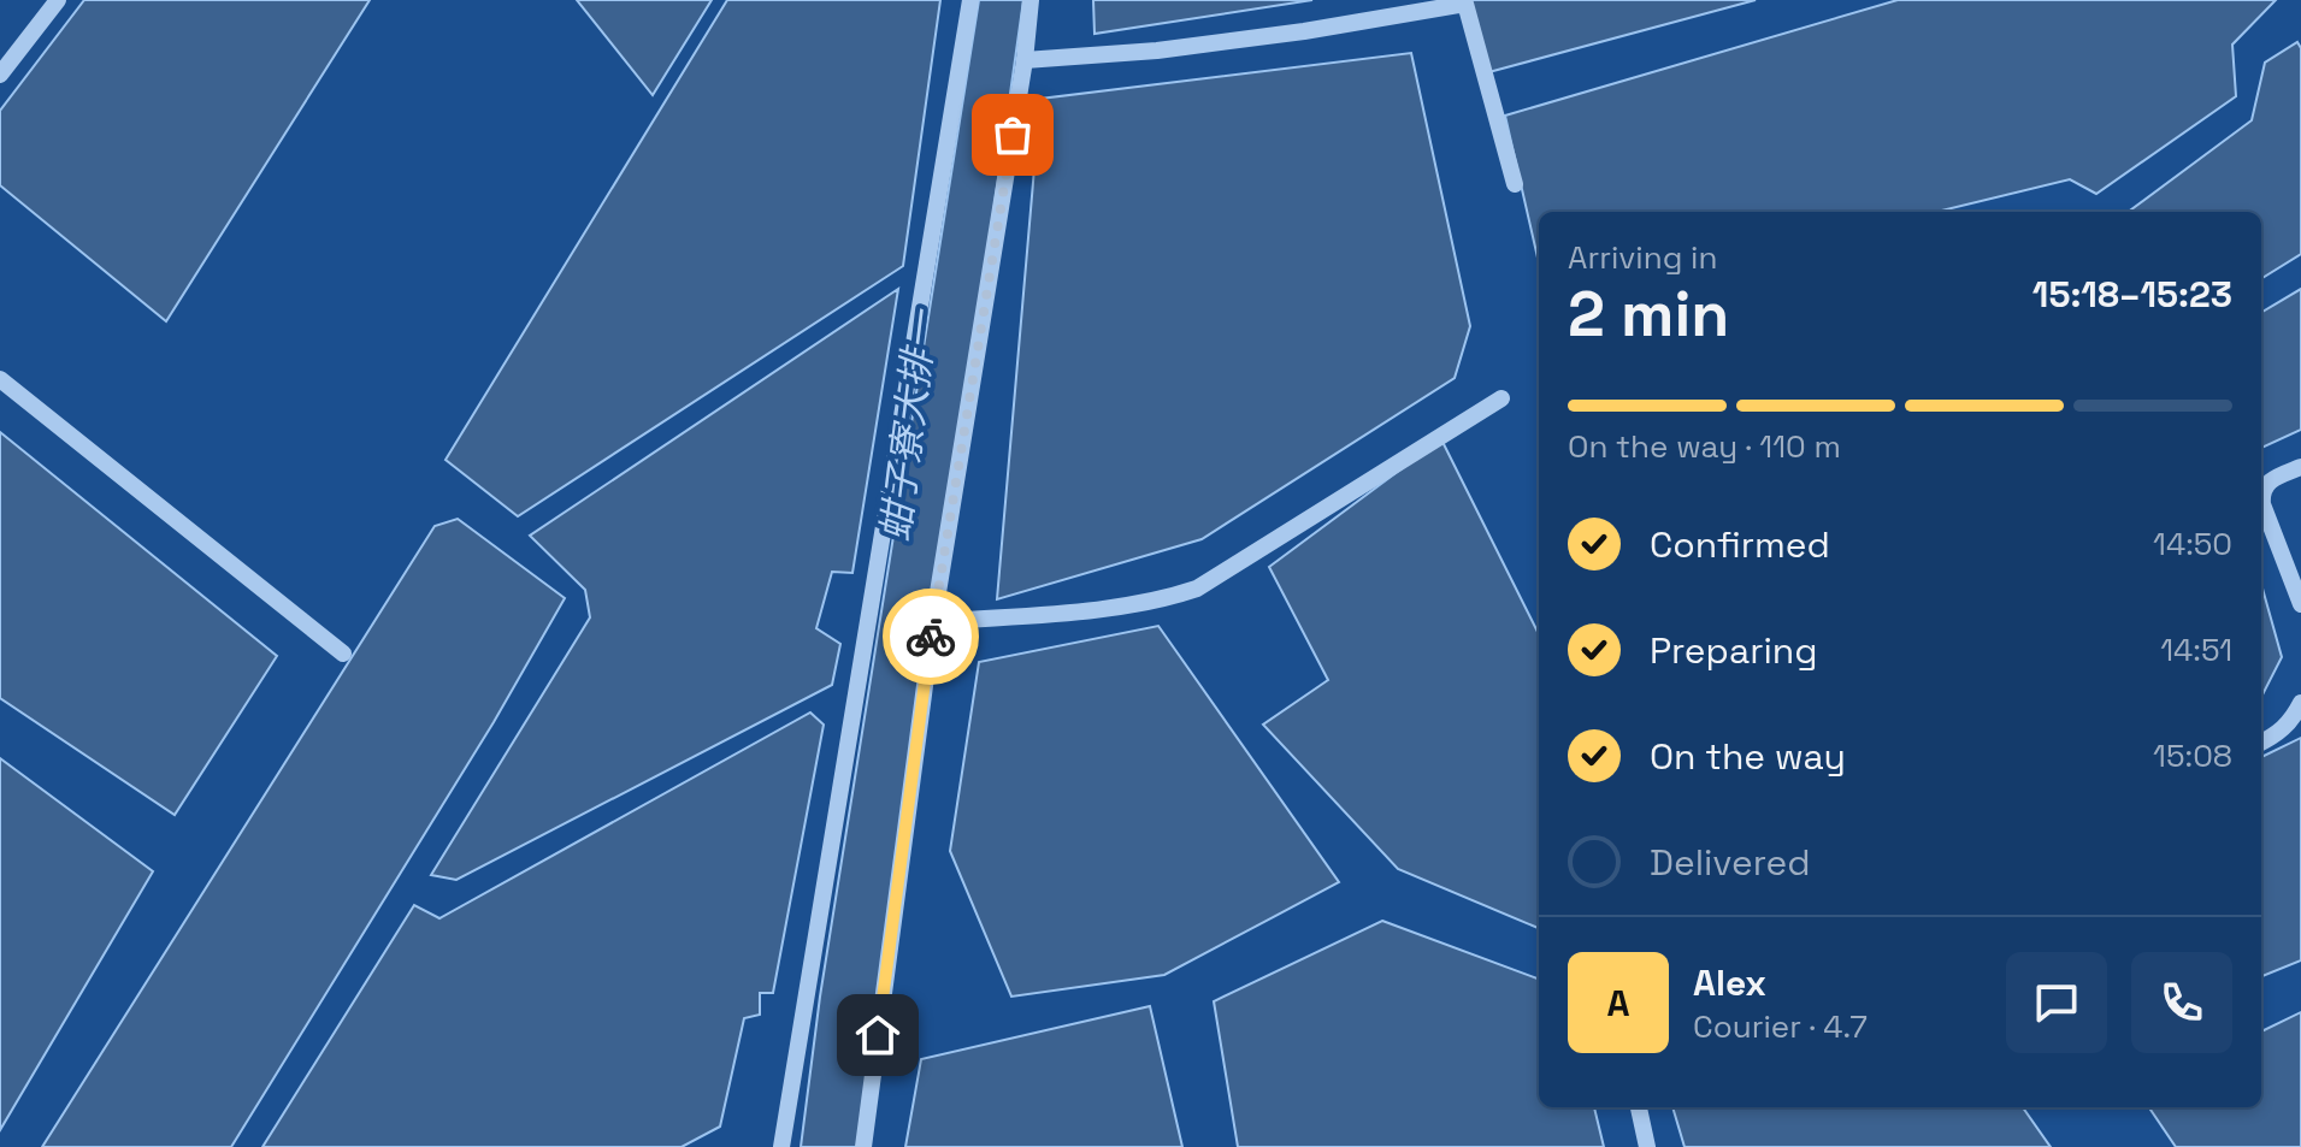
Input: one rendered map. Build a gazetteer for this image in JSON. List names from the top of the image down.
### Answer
{
  "water": ["蚶子寮大排一"],
  "page": {
    "heading": ["2 min", "Arriving in", "15:18–15:23"],
    "panel": ["Alex", "Courier · 4.7"],
    "bar": "On the way · 110 m",
    "list": [
      ["Confirmed", "14:50"],
      ["Preparing", "14:51"],
      ["On the way", "15:08"],
      "Delivered"
    ],
    "round": "A"
  }
}
